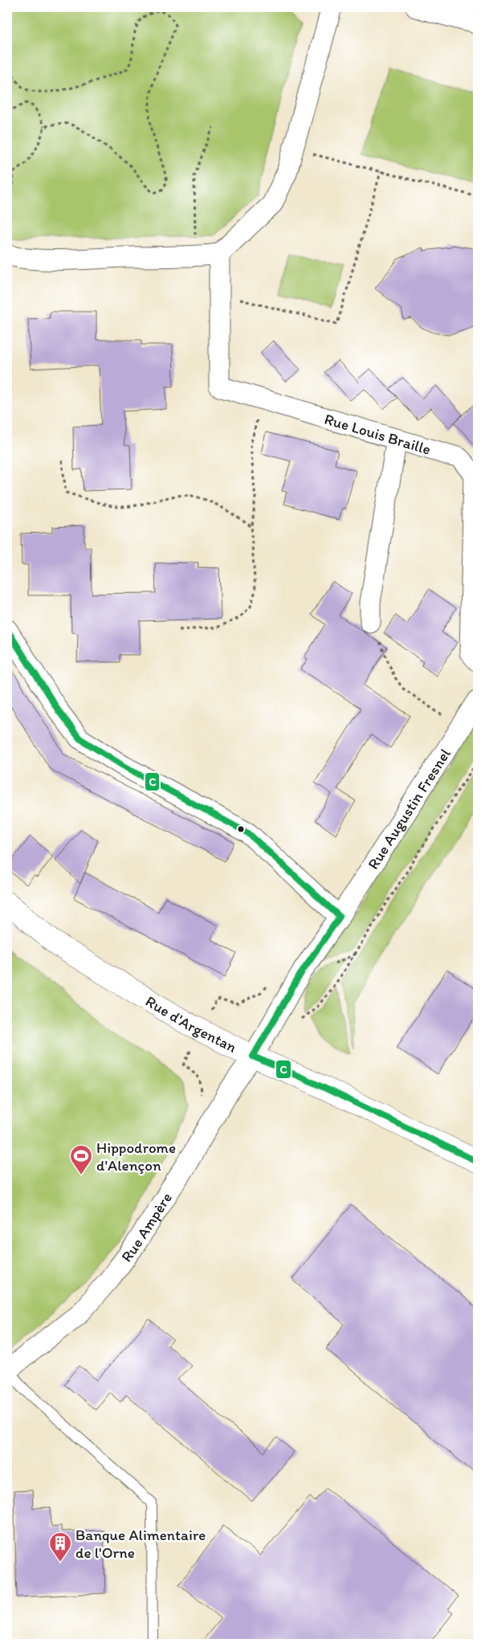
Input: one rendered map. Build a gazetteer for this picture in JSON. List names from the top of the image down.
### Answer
{
  "streets": {
    "main road": ["Rue d'Argentan"],
    "street": ["Rue Louis Braille", "Rue Augustin Fresnel", "Rue Ampère"]
  },
  "crossings": [
    ["Rue Augustin Fresnel", "Rue d'Argentan"],
    ["Rue Augustin Fresnel", "Rue Ampère"],
    ["Rue d'Argentan", "Rue Ampère"]
  ],
  "places": {
    "sports": ["Hippodrome d'Alençon"],
    "building": ["Banque Alimentaire de l'Orne"]
  },
  "lines": ["transit line C"]
}
